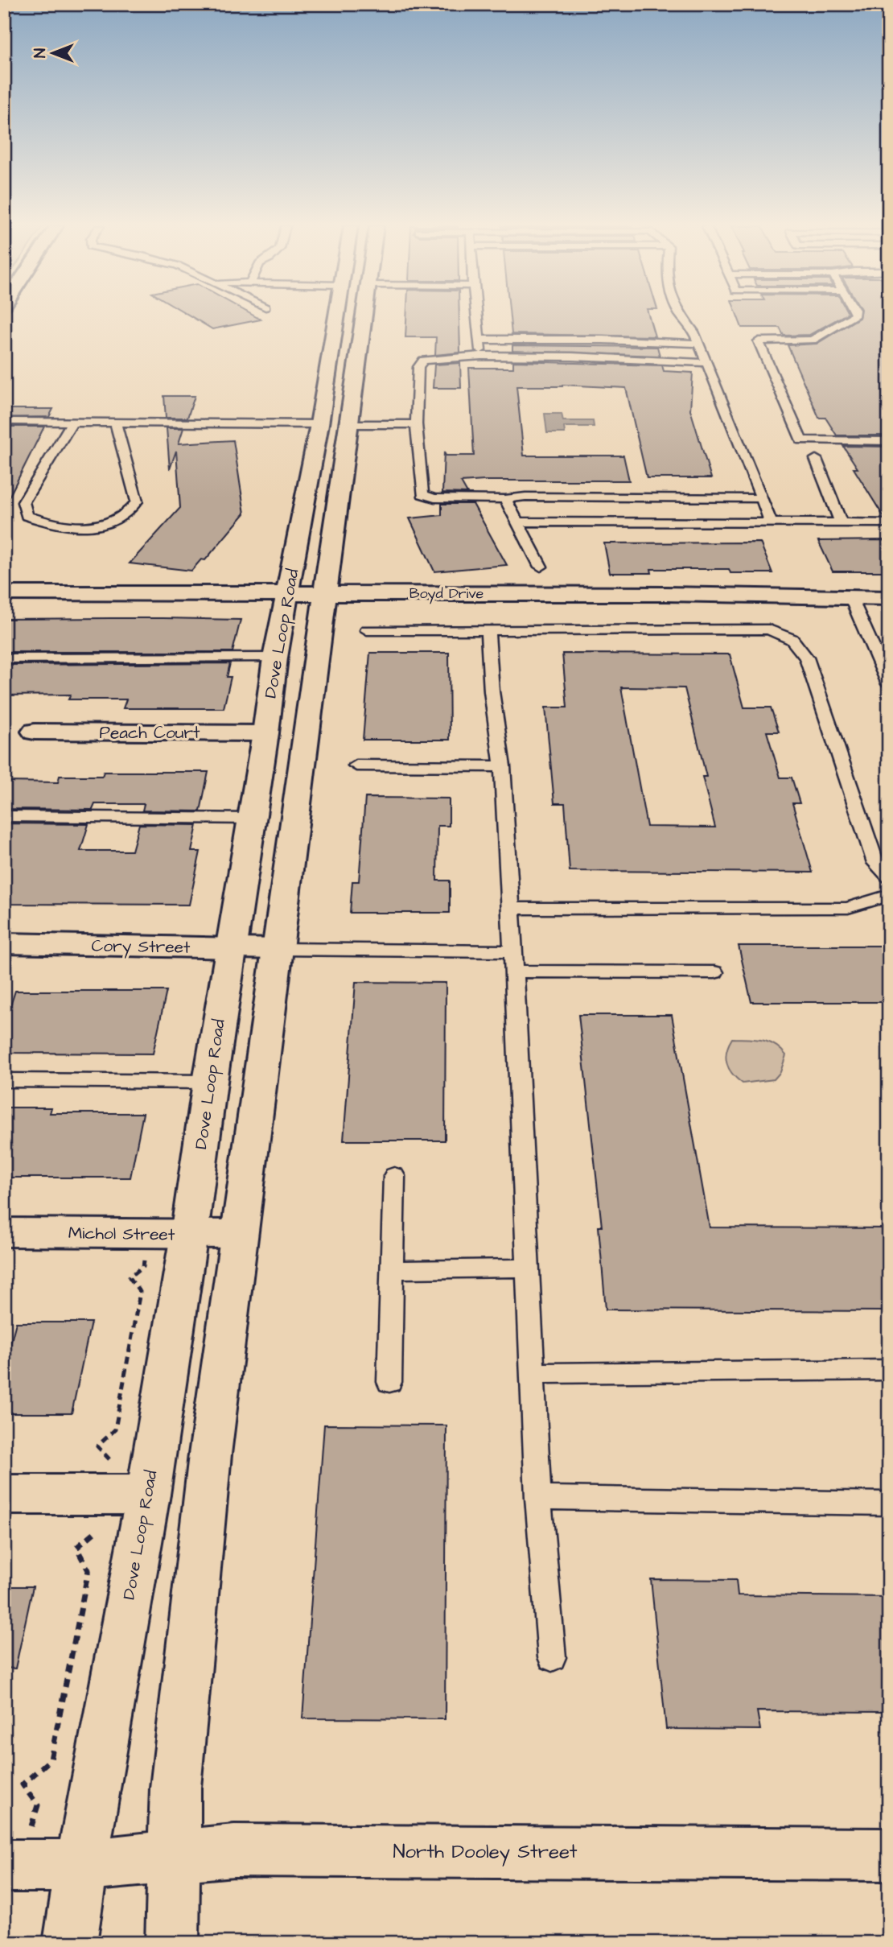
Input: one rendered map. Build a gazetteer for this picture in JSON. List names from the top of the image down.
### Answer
{
  "streets": {
    "main road": [
      "Boyd Drive",
      "Dove Loop Road",
      "Peach Court",
      "Cory Street",
      "Michol Street",
      "North Dooley Street"
    ]
  },
  "crossings": [
    ["Boyd Drive", "Dove Loop Road"],
    ["Dove Loop Road", "Peach Court"],
    ["Dove Loop Road", "Cory Street"],
    ["Dove Loop Road", "Michol Street"],
    ["Dove Loop Road", "North Dooley Street"]
  ],
  "north": "left"
}
